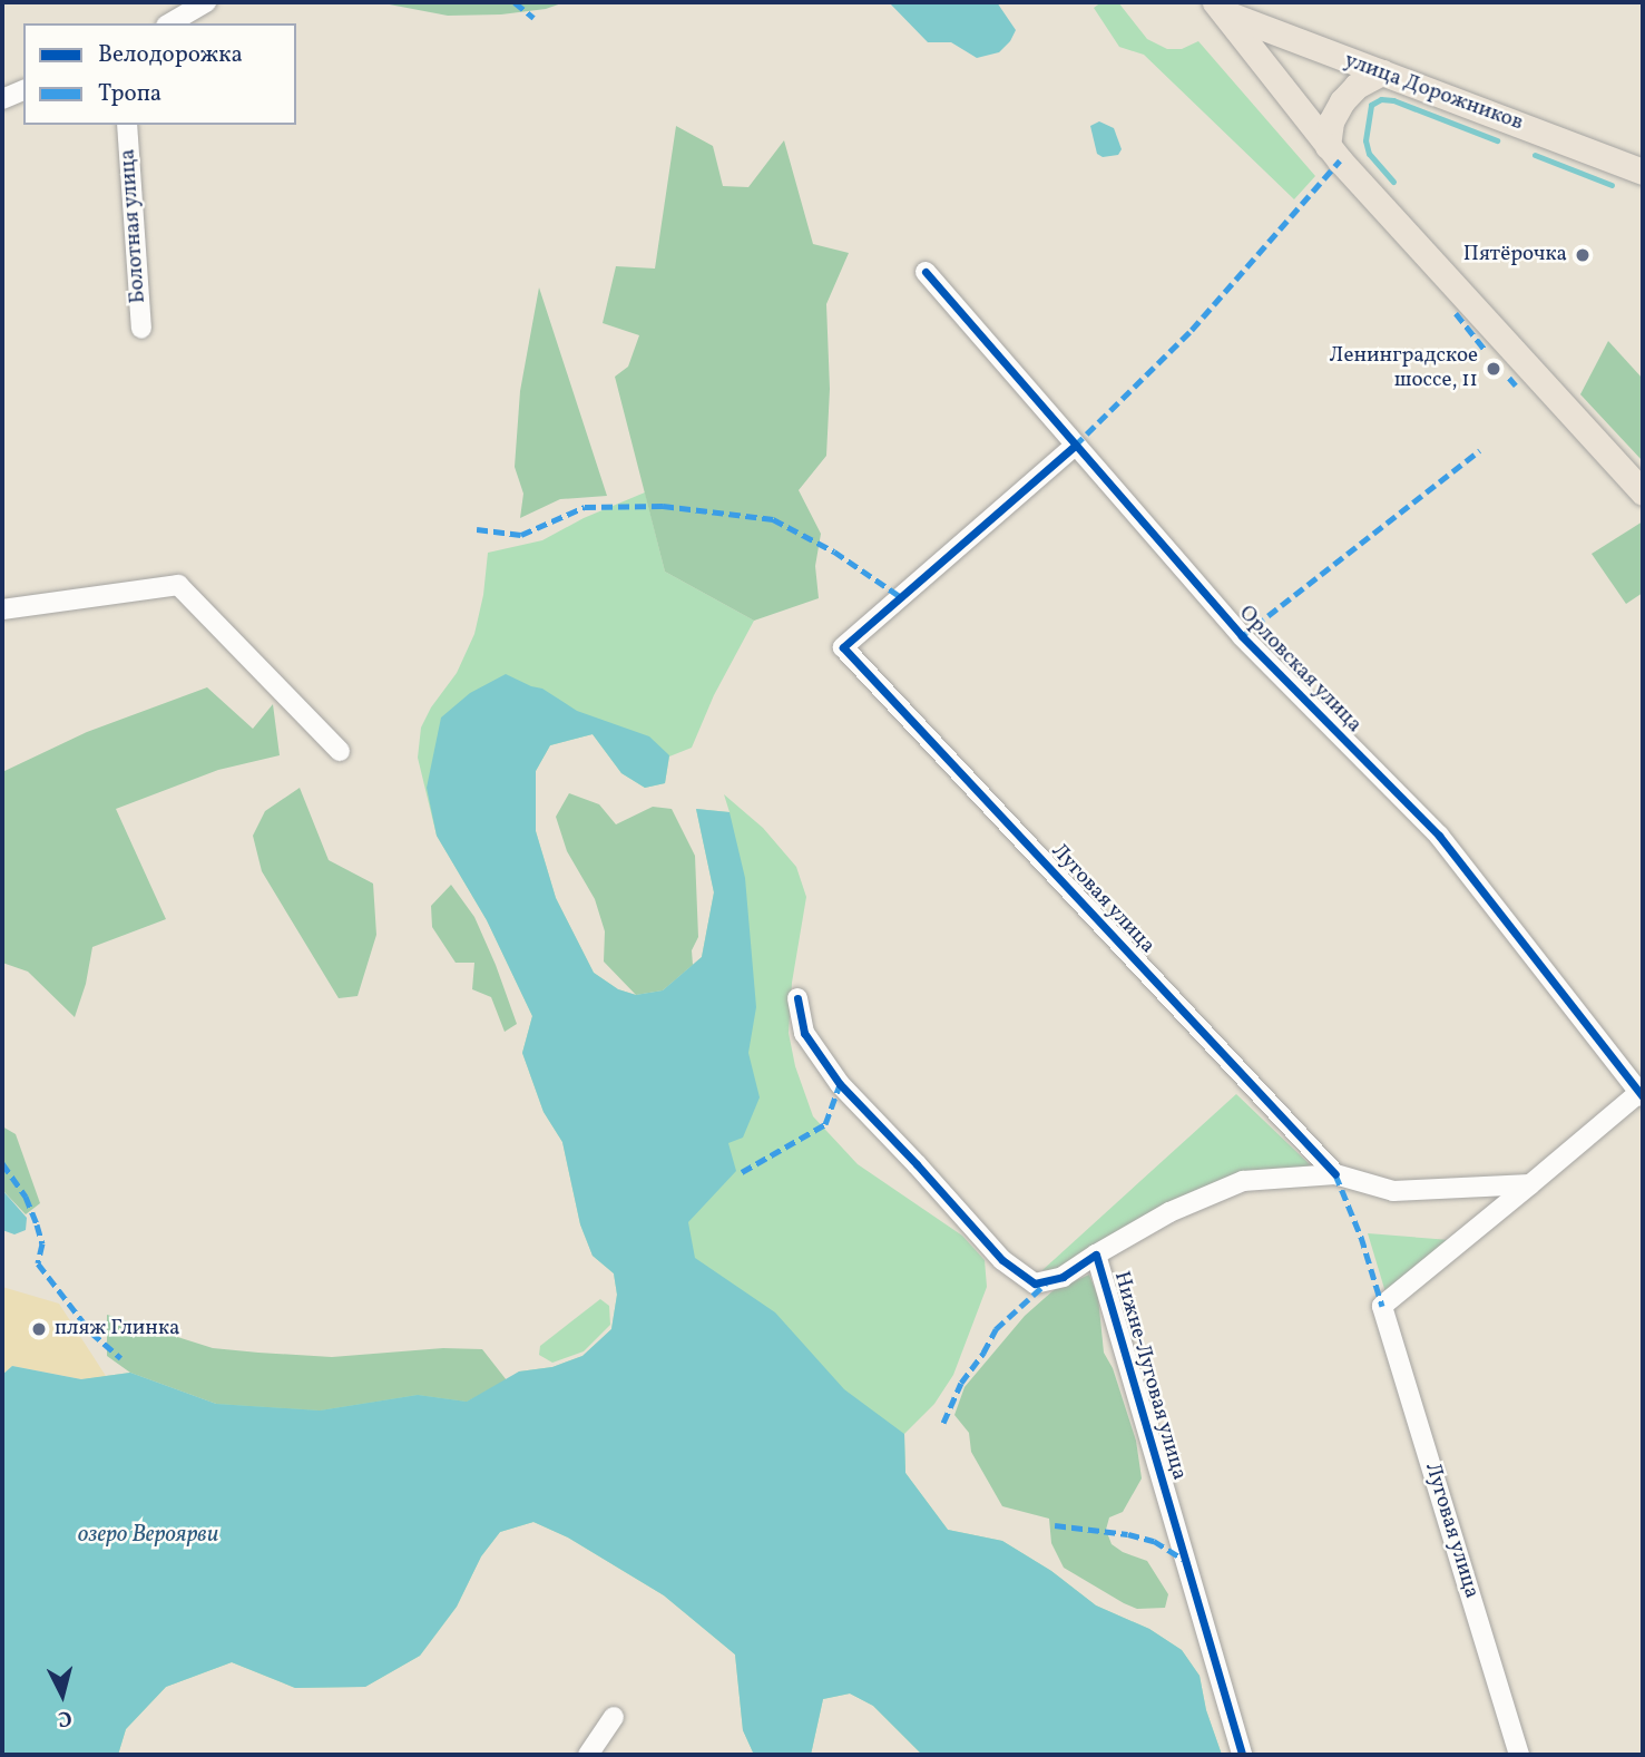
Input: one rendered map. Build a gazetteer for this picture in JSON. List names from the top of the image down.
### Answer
{
  "streets": {
    "main road": ["улица Дорожников"],
    "street": [
      "Болотная улица",
      "Орловская улица",
      "Луговая улица",
      "Нижне-Луговая улица"
    ]
  },
  "crossings": [
    ["Орловская улица", "Луговая улица"]
  ],
  "water": ["озеро Вероярви"],
  "places": ["Пятёрочка", "Ленинградское шоссе, 11", "пляж Глинка"],
  "legend": ["Велодорожка", "Тропа"],
  "north": "bottom"
}
